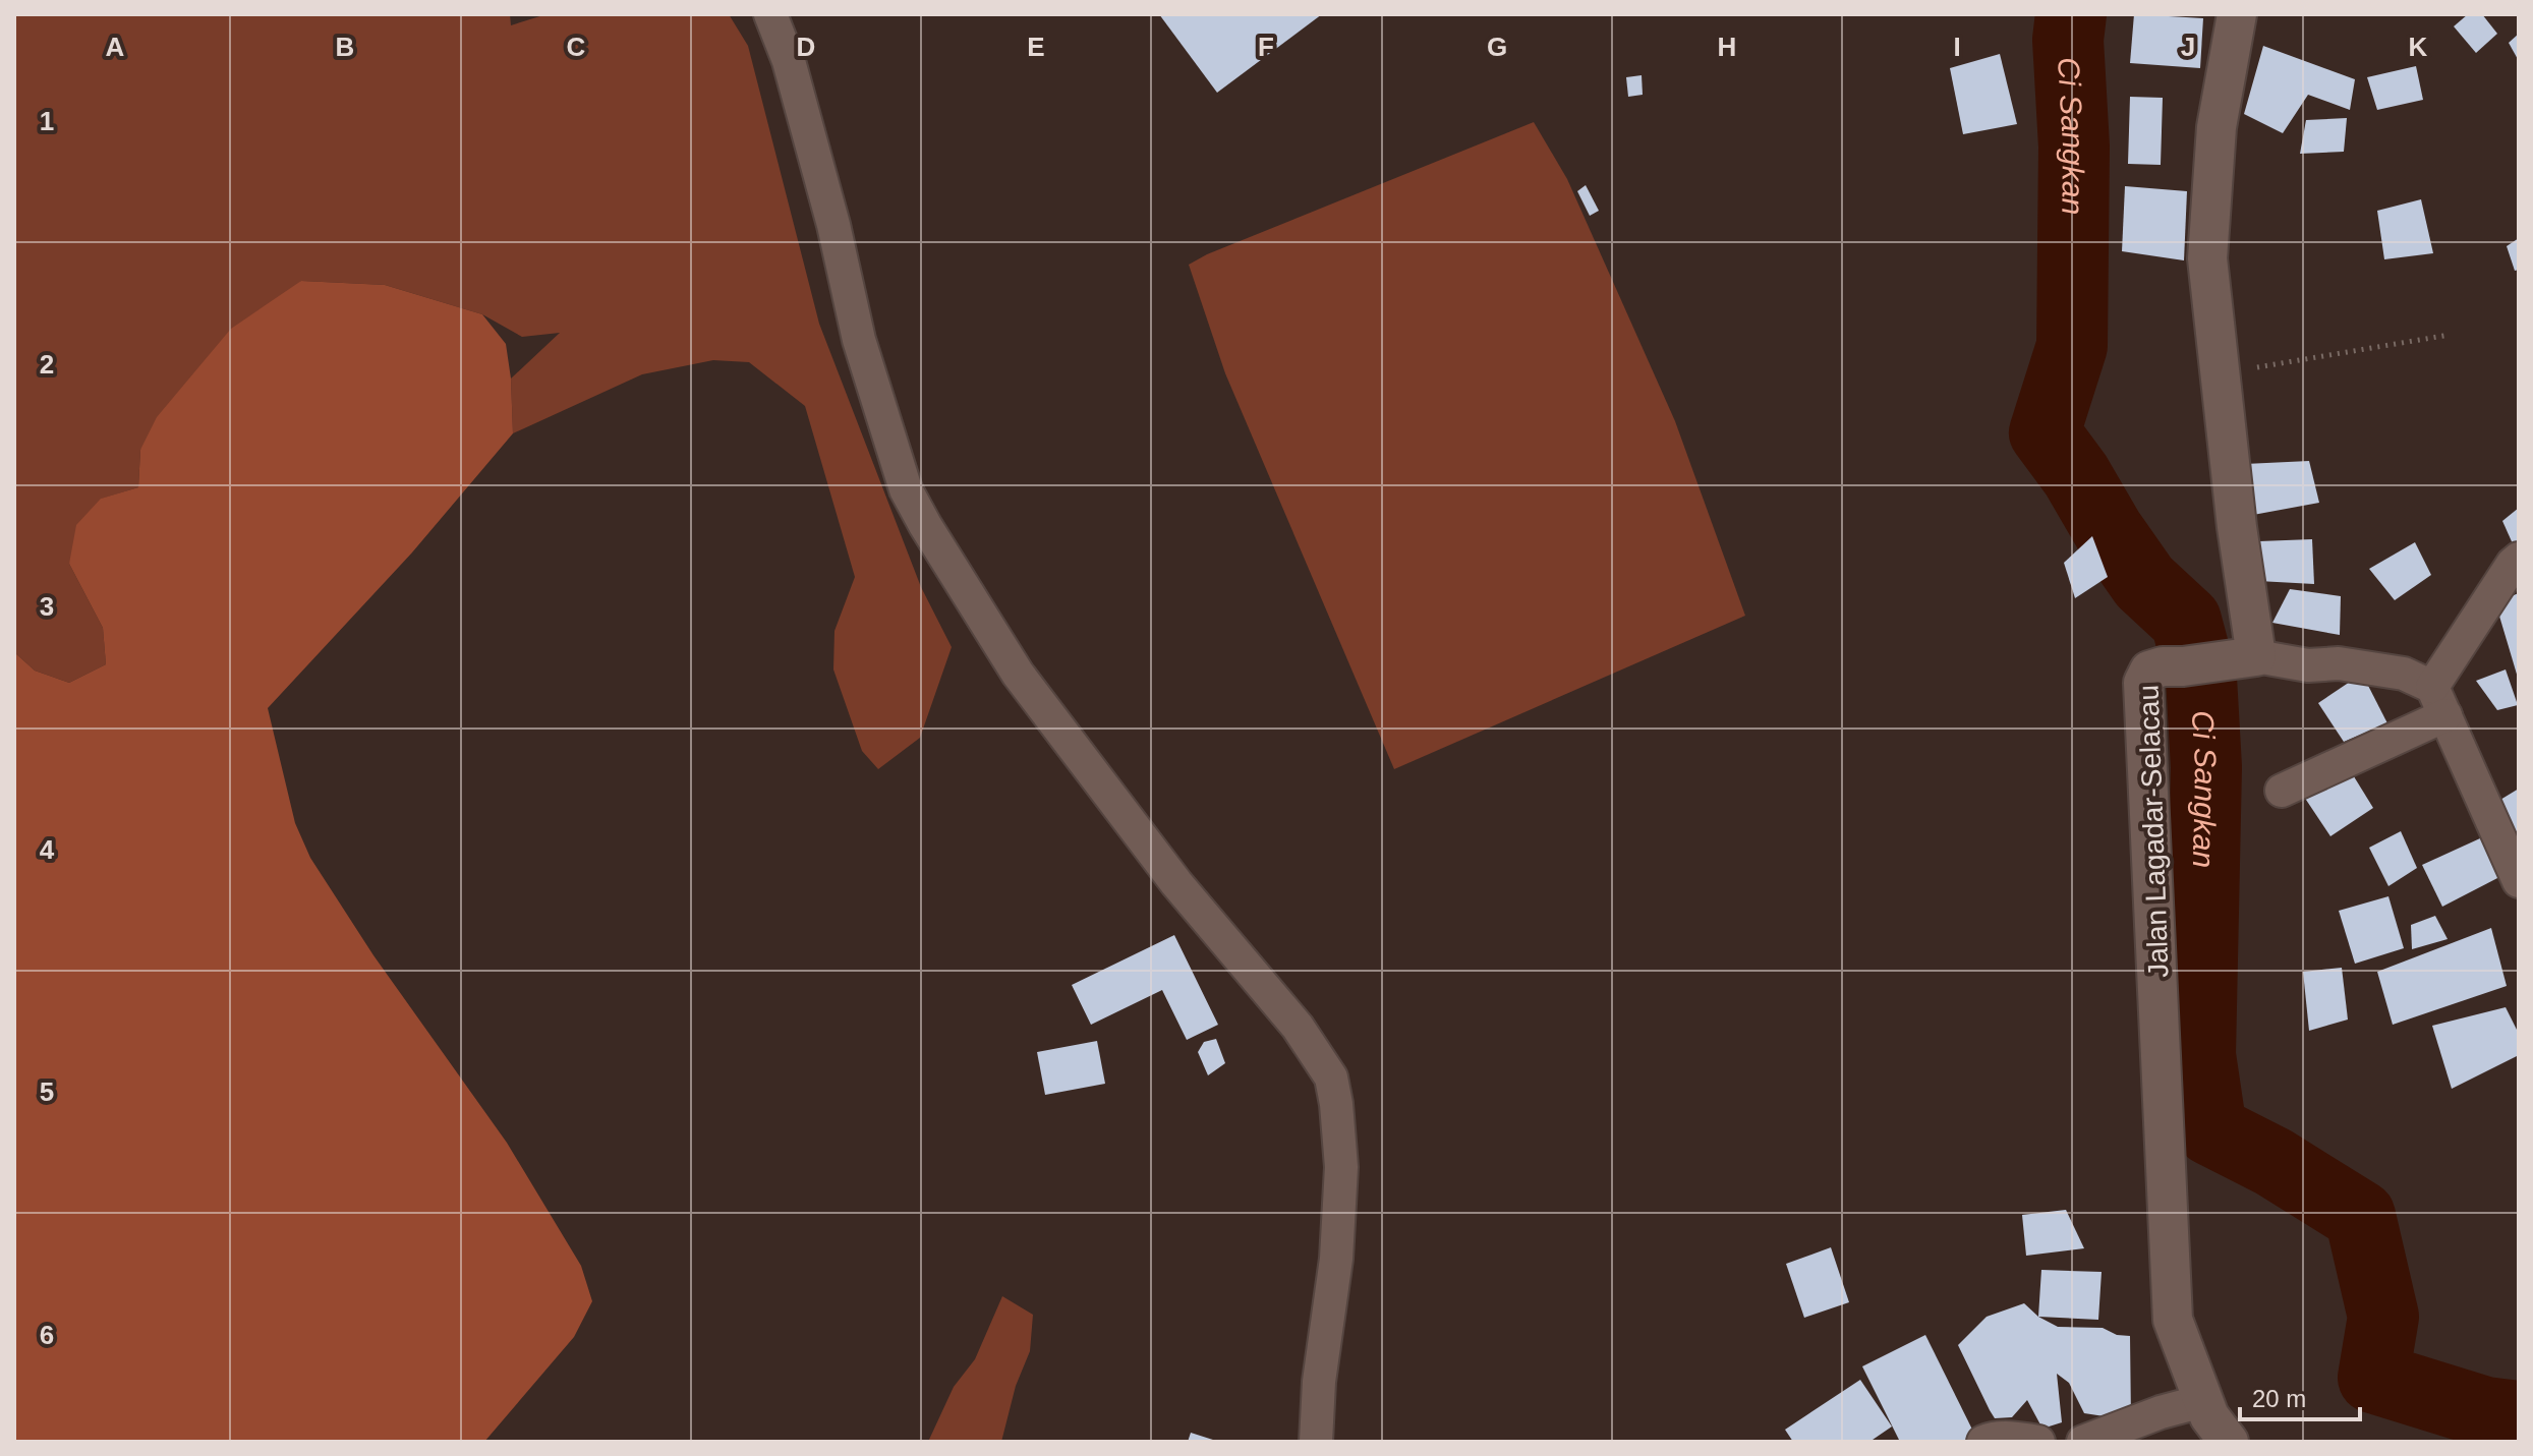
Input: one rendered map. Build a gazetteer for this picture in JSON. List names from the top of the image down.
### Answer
{
  "streets": {
    "street": ["Jalan Lagadar-Selacau"]
  },
  "water": ["Ci Sangkan"],
  "scale_bar": "20 m",
  "grid": {
    "columns": [
      "A",
      "B",
      "C",
      "D",
      "E",
      "F",
      "G",
      "H",
      "I",
      "J",
      "K"
    ],
    "rows": [
      "1",
      "2",
      "3",
      "4",
      "5",
      "6"
    ]
  }
}
